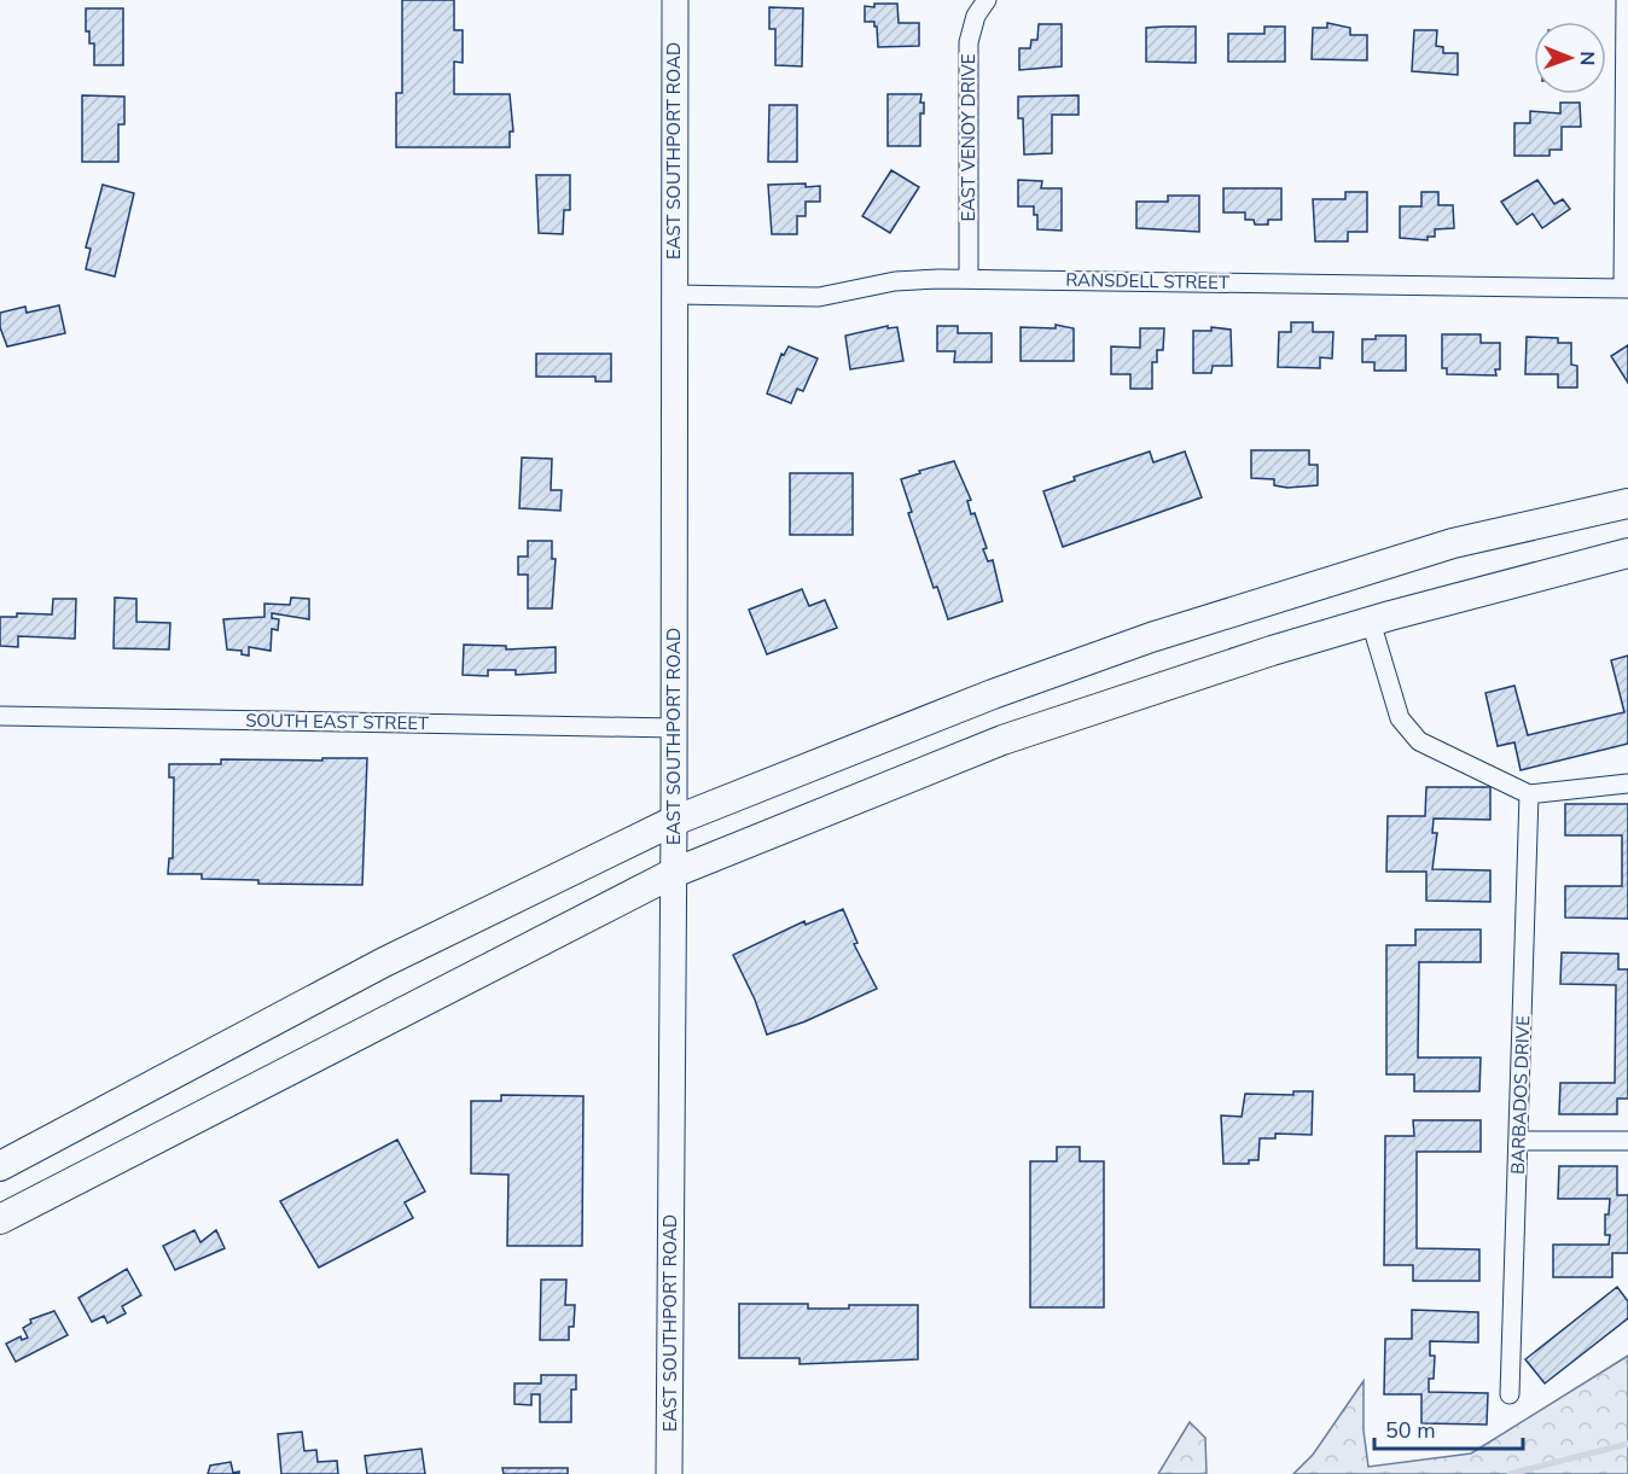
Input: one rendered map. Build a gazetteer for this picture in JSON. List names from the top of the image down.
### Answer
{
  "streets": {
    "main road": ["EAST SOUTHPORT ROAD"],
    "street": [
      "EAST VENOY DRIVE",
      "RANSDELL STREET",
      "SOUTH EAST STREET",
      "BARBADOS DRIVE"
    ]
  },
  "crossings": [
    ["EAST VENOY DRIVE", "RANSDELL STREET"],
    ["EAST SOUTHPORT ROAD", "RANSDELL STREET"],
    ["EAST SOUTHPORT ROAD", "SOUTH EAST STREET"]
  ],
  "scale_bar": "50 m",
  "north": "right"
}
